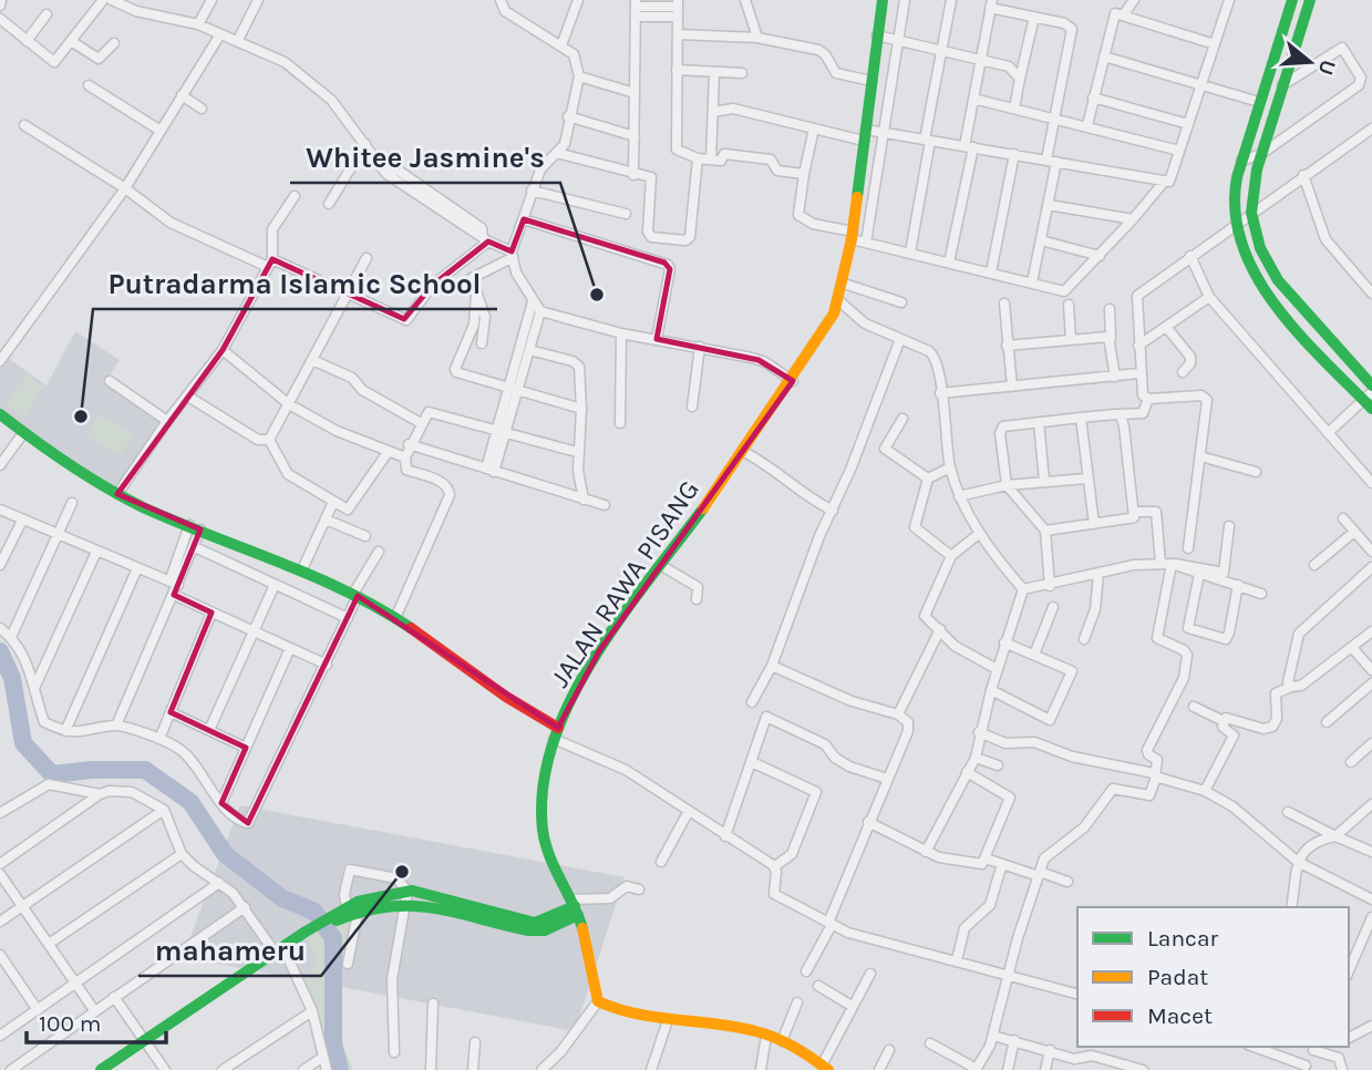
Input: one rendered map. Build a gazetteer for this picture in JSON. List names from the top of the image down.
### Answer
{
  "streets": {
    "street": ["JALAN RAWA PISANG"]
  },
  "places": ["Whitee Jasmine's", "Putradarma Islamic School", "mahameru"],
  "legend": ["Lancar", "Padat", "Macet"],
  "scale_bar": "100 m",
  "north": "right"
}
